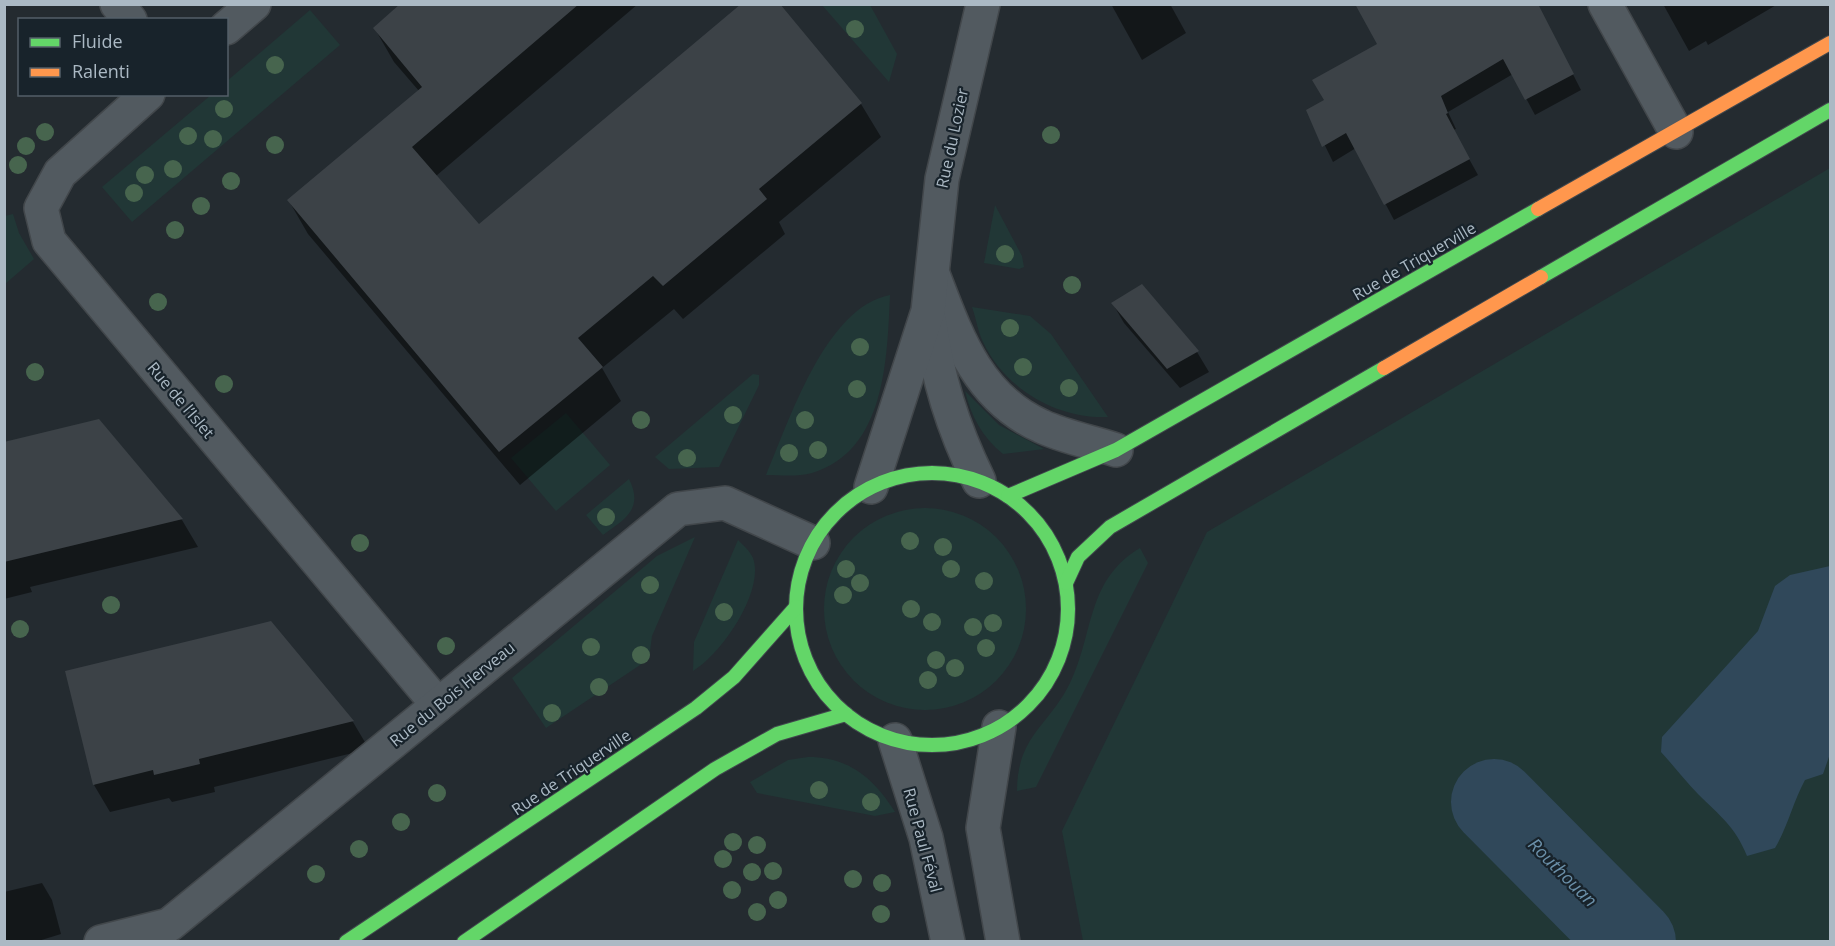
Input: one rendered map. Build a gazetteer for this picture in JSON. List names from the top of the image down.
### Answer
{
  "streets": {
    "main road": ["Rue de Triquerville"],
    "street": [
      "Rue du Lozier",
      "Rue de l’Islet",
      "Rue du Bois Herveau",
      "Rue Paul Féval"
    ]
  },
  "crossings": [
    ["Rue du Lozier", "Rue de Triquerville"],
    ["Rue de l’Islet", "Rue du Bois Herveau"]
  ],
  "water": ["Routhouan"],
  "legend": ["Fluide", "Ralenti"]
}
